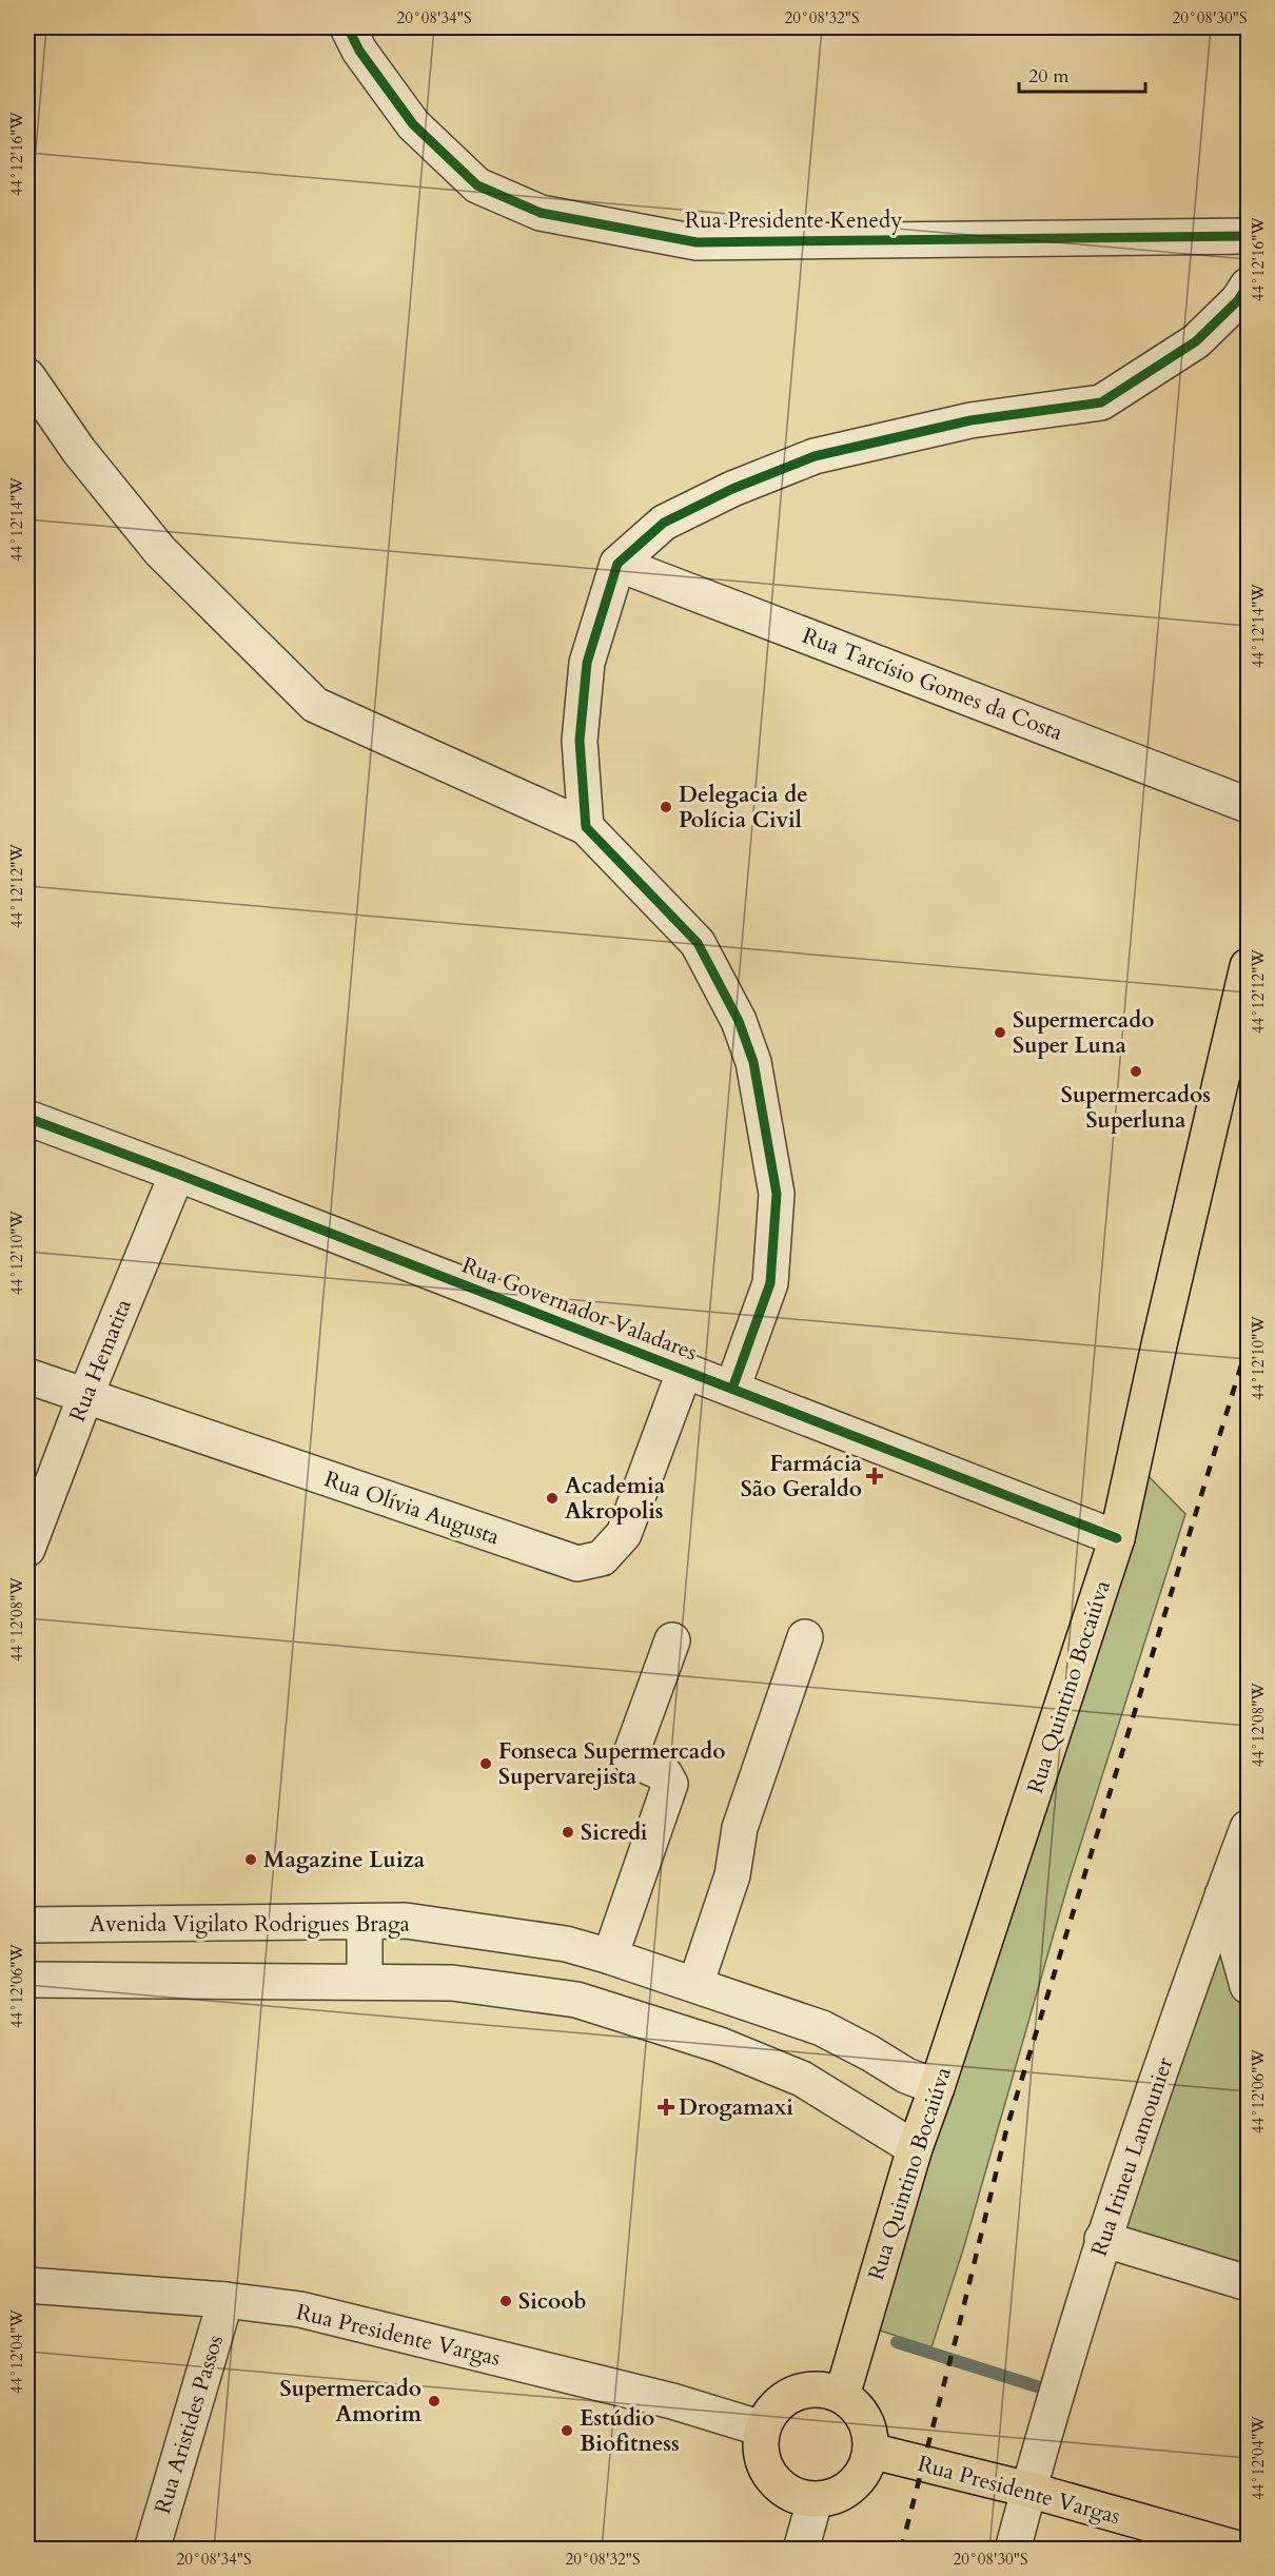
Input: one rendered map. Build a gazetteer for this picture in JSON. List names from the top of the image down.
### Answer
{
  "streets": {
    "main road": ["Rua Quintino Bocaiúva", "Rua Presidente Vargas"],
    "street": [
      "Rua Presidente Kenedy",
      "Rua Tarcísio Gomes da Costa",
      "Rua Governador Valadares",
      "Rua Hematita",
      "Rua Olívia Augusta",
      "Avenida Vigilato Rodrigues Braga",
      "Rua Irineu Lamounier",
      "Rua Aristides Passos"
    ]
  },
  "crossings": [
    ["Rua Governador Valadares", "Rua Hematita"],
    ["Rua Governador Valadares", "Rua Olívia Augusta"],
    ["Rua Governador Valadares", "Rua Quintino Bocaiúva"],
    ["Rua Hematita", "Rua Olívia Augusta"],
    ["Rua Quintino Bocaiúva", "Avenida Vigilato Rodrigues Braga"],
    ["Rua Quintino Bocaiúva", "Rua Presidente Vargas"],
    ["Rua Irineu Lamounier", "Rua Presidente Vargas"],
    ["Rua Presidente Vargas", "Rua Aristides Passos"]
  ],
  "places": {
    "other": [
      "Delegacia de Polícia Civil",
      "Supermercado Super Luna",
      "Supermercados Superluna",
      "Academia Akropolis",
      "Fonseca Supermercado Supervarejista",
      "Sicredi",
      "Magazine Luiza",
      "Sicoob",
      "Supermercado Amorim",
      "Estúdio Biofitness"
    ],
    "health": ["Farmácia São Geraldo", "Drogamaxi"]
  },
  "scale_bar": "20 m",
  "coordinates": [
    "20°08'34\"S",
    "20°08'32\"S",
    "20°08'30\"S",
    "44°12'16\"W",
    "44°12'14\"W",
    "44°12'12\"W",
    "44°12'10\"W",
    "44°12'08\"W",
    "44°12'06\"W",
    "44°12'04\"W"
  ]
}
